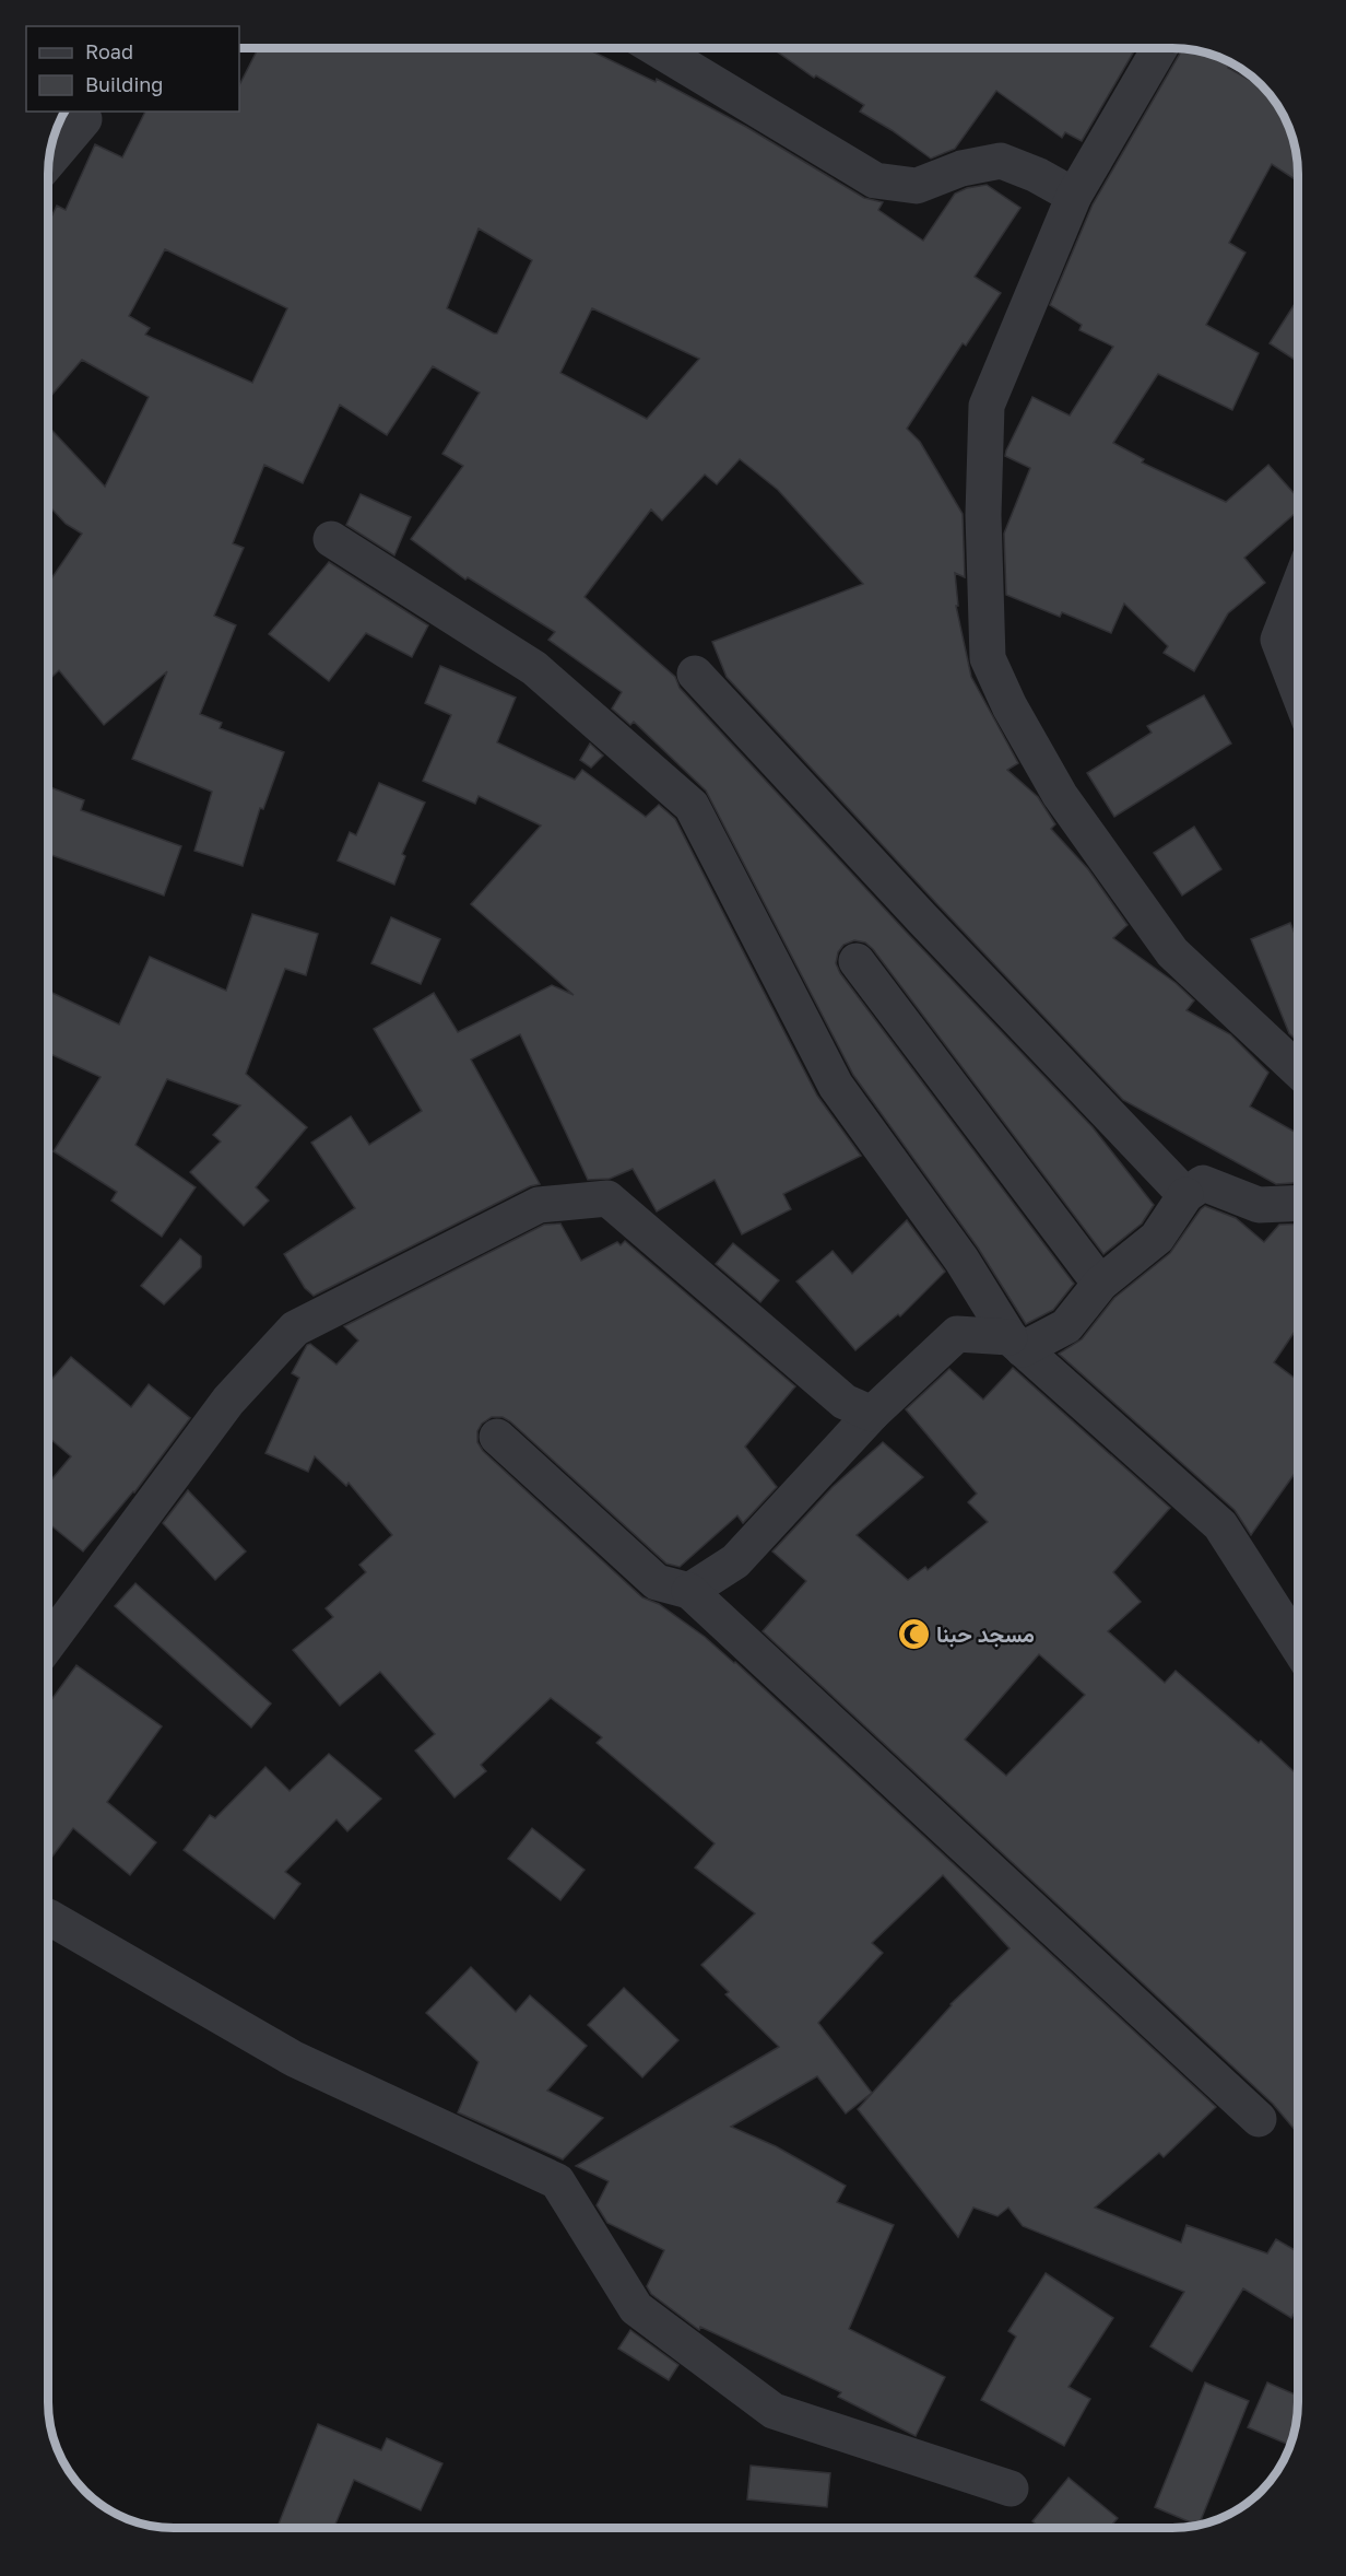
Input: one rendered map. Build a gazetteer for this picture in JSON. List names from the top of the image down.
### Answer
{
  "places": {
    "mosque": ["مسجد حبنا"]
  },
  "legend": ["Road", "Building"]
}
